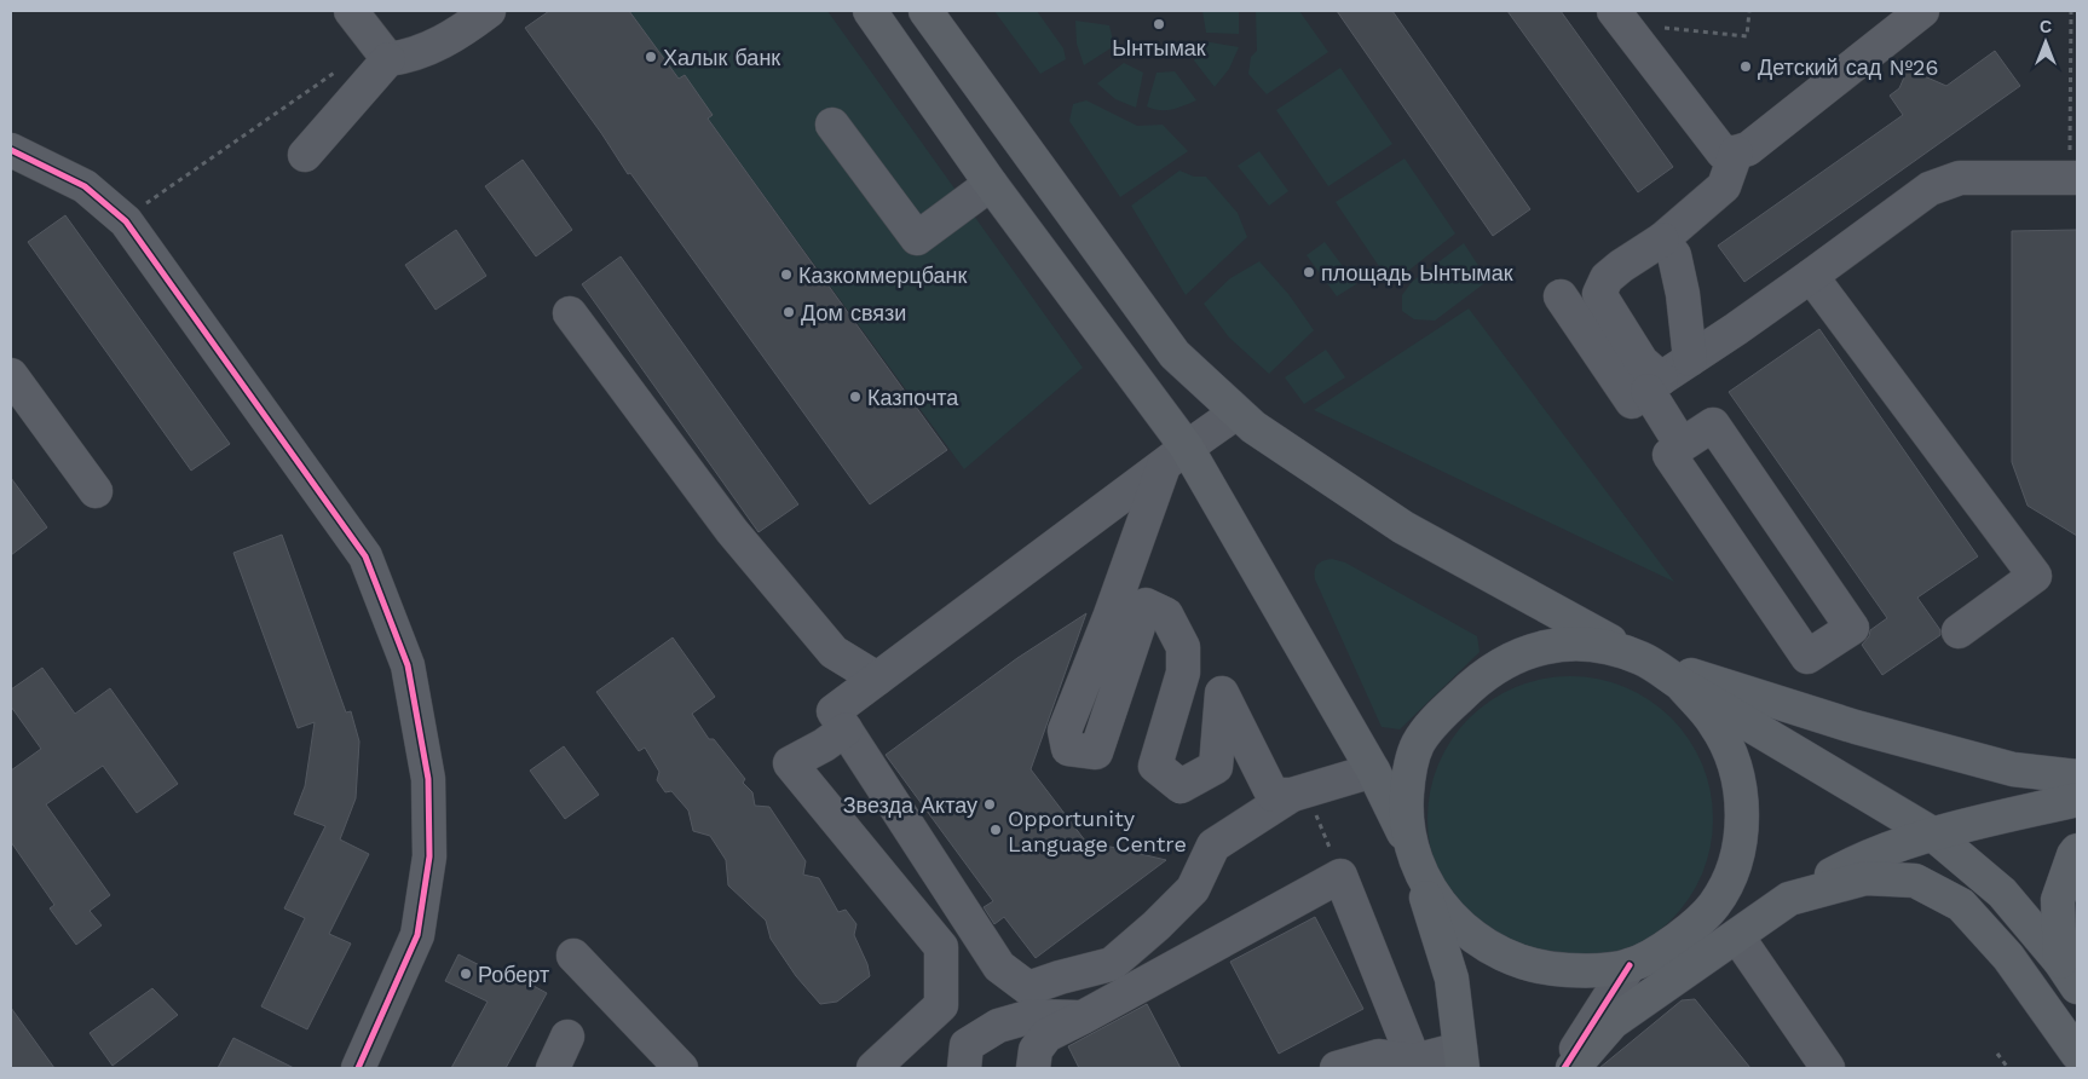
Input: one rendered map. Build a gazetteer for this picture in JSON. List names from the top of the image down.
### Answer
{
  "places": [
    "Ынтымак",
    "Халык банк",
    "Детский сад №26",
    "площадь Ынтымак",
    "Казкоммерцбанк",
    "Дом связи",
    "Казпочта",
    "Звезда Актау",
    "Opportunity Language Centre",
    "Роберт"
  ],
  "north": "top"
}
